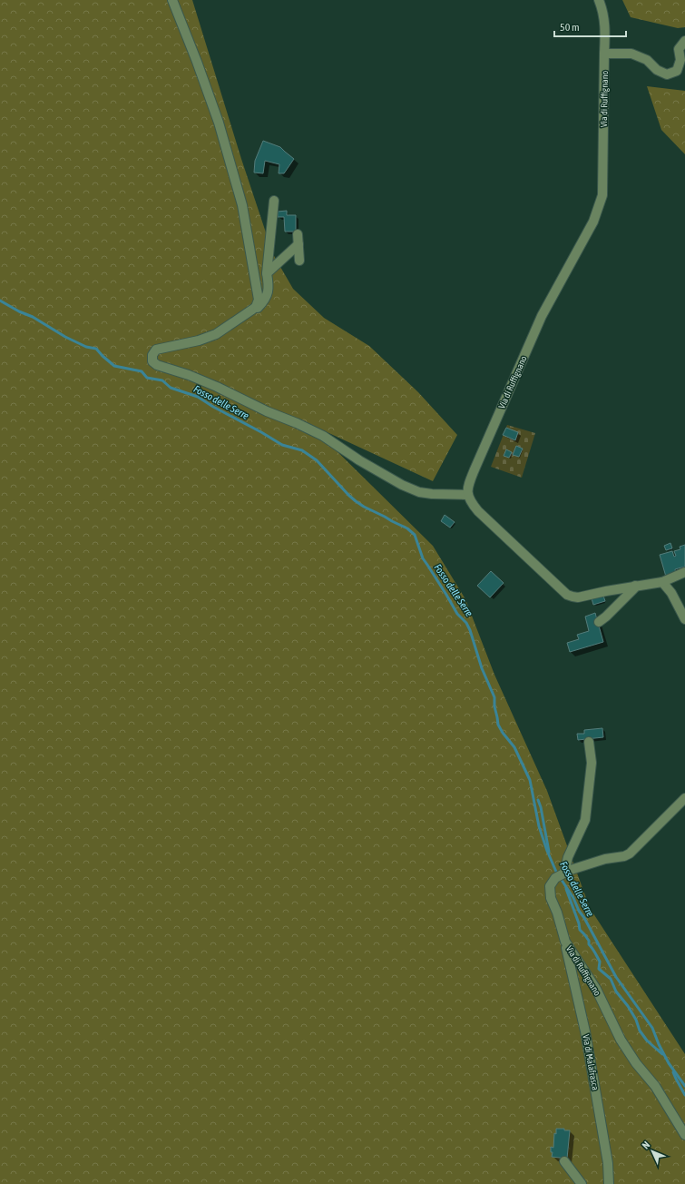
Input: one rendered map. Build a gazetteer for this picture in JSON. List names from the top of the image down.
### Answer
{
  "streets": {
    "street": ["Via di Ruffignano", "Via di Malafrasca"]
  },
  "crossings": [
    ["Via di Ruffignano", "Via di Malafrasca"]
  ],
  "water": ["Fosso delle Serre"],
  "scale_bar": "50 m",
  "north": "top left"
}
